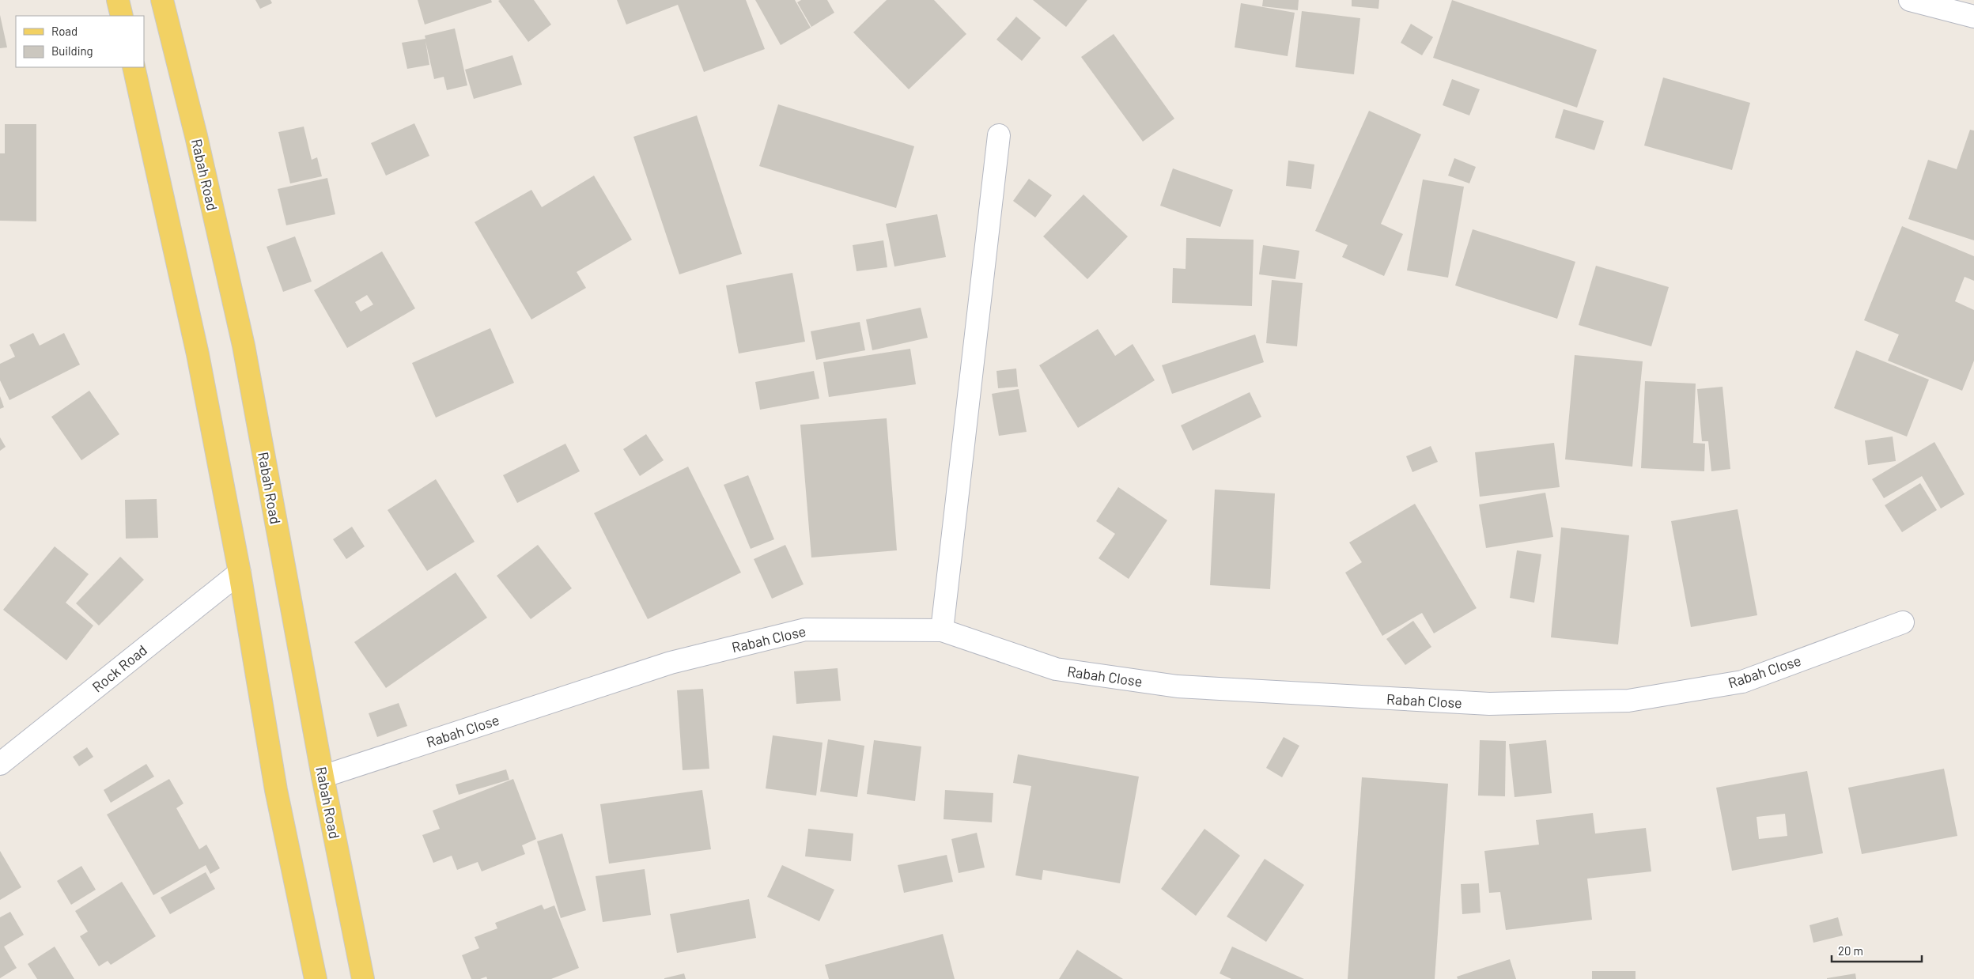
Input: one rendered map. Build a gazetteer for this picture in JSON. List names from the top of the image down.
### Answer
{
  "streets": {
    "main road": ["Rabah Road"],
    "street": ["Rabah Close", "Rock Road"]
  },
  "crossings": [
    ["Rabah Road", "Rabah Close"]
  ],
  "legend": ["Road", "Building"],
  "scale_bar": "20 m"
}
